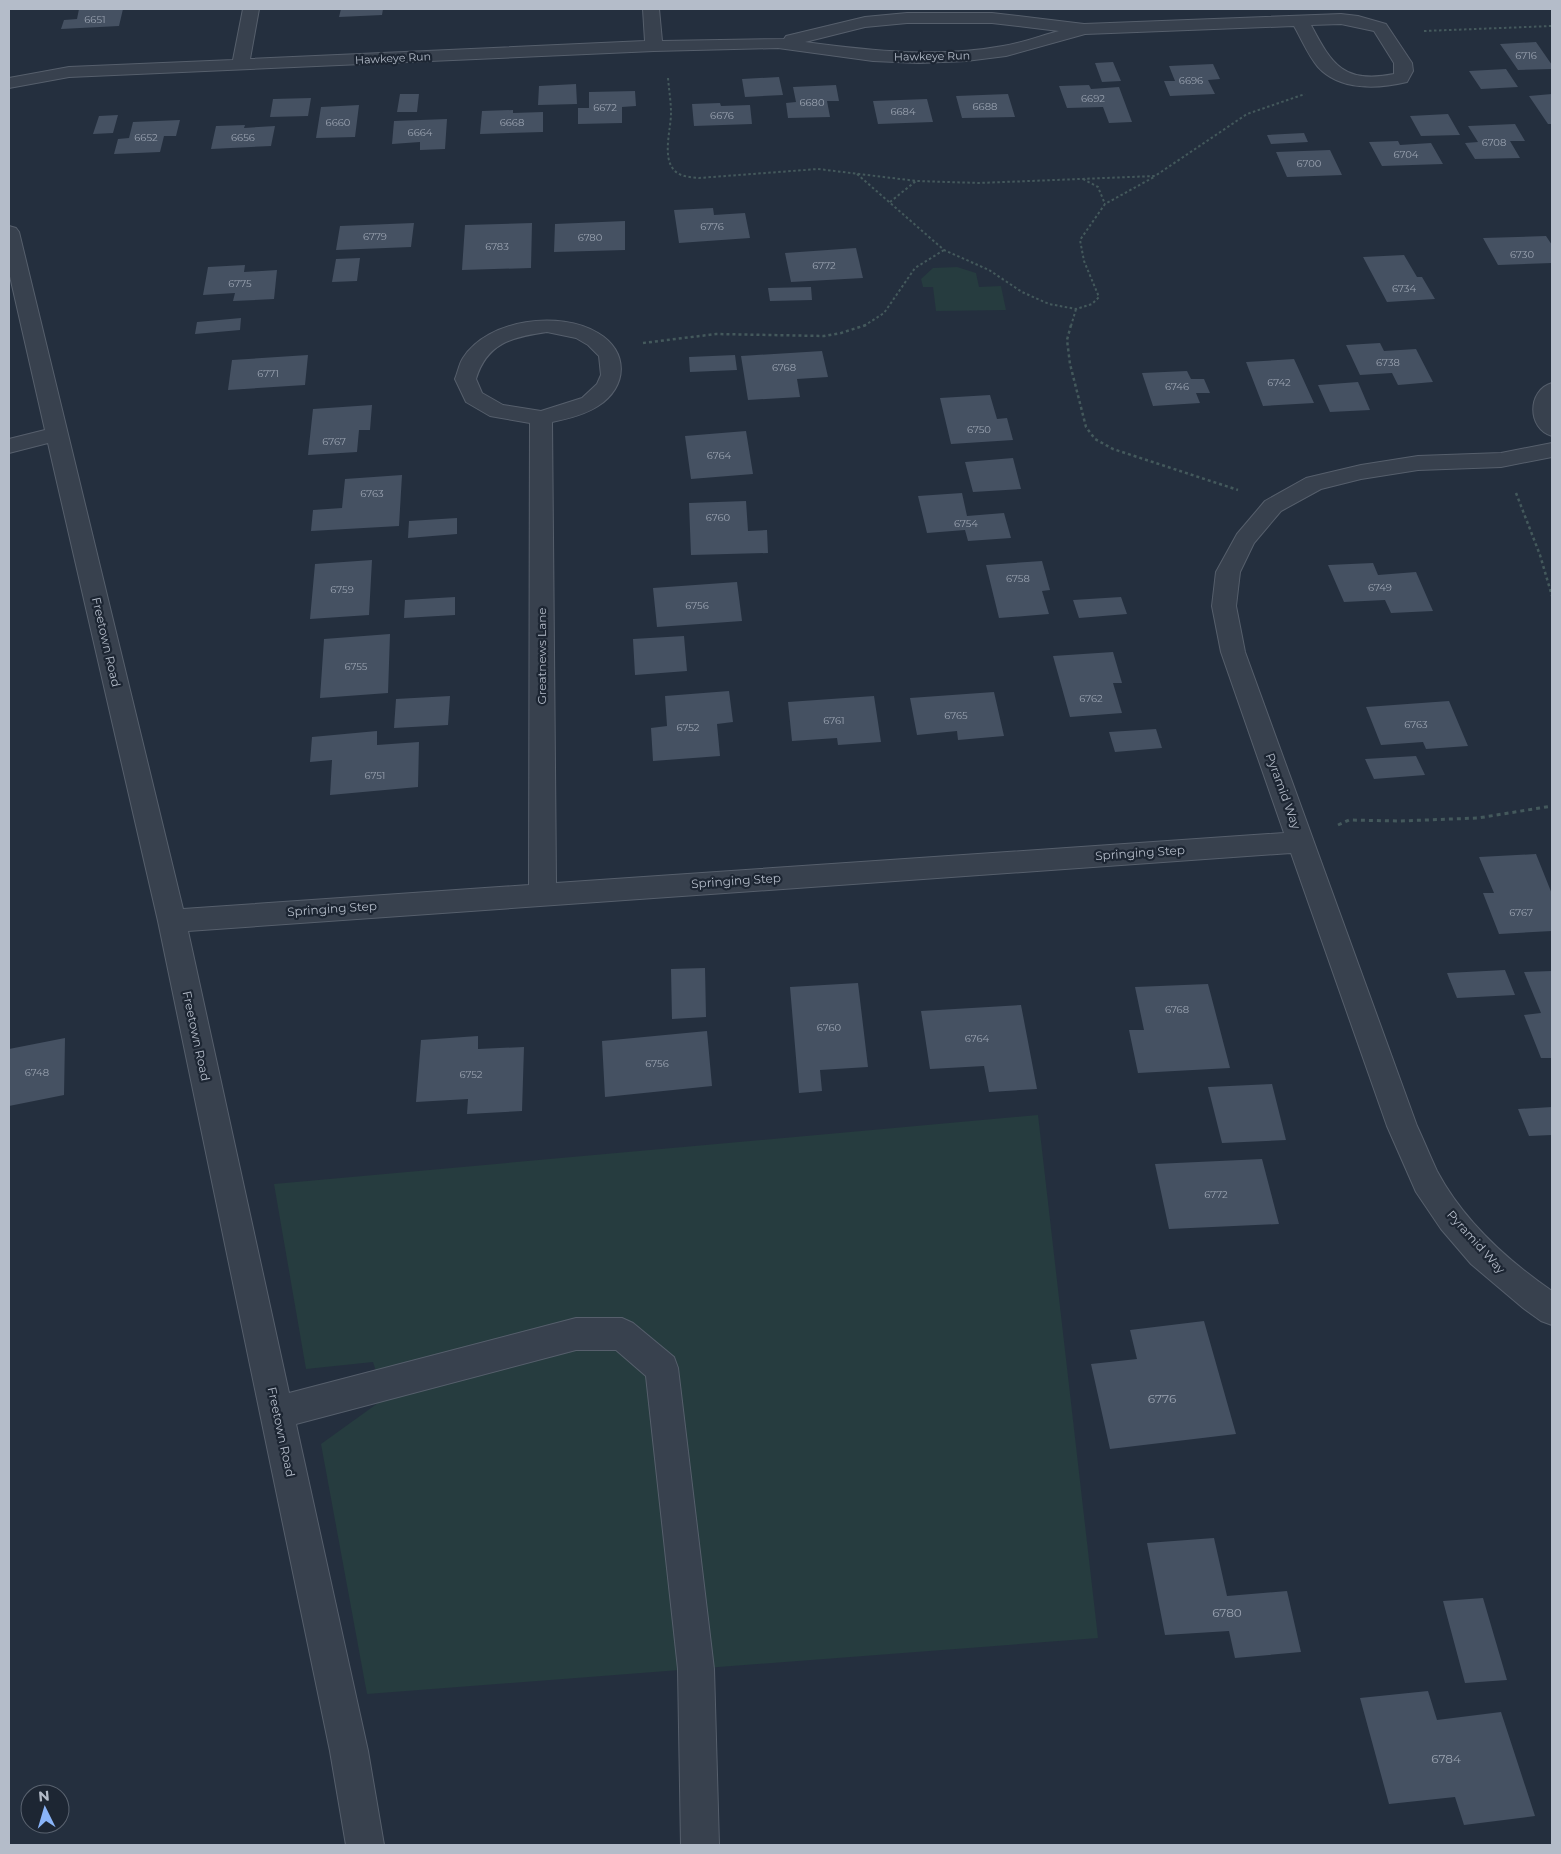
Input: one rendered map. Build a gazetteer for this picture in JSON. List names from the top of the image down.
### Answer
{
  "streets": {
    "street": [
      "Hawkeye Run",
      "Freetown Road",
      "Greatnews Lane",
      "Pyramid Way",
      "Springing Step"
    ]
  },
  "crossings": [
    ["Freetown Road", "Springing Step"],
    ["Greatnews Lane", "Springing Step"],
    ["Pyramid Way", "Springing Step"]
  ],
  "house_numbers": [
    "6651",
    "6716",
    "6696",
    "6692",
    "6680",
    "6688",
    "6672",
    "6684",
    "6676",
    "6660",
    "6668",
    "6664",
    "6652",
    "6656",
    "6708",
    "6704",
    "6700",
    "6776",
    "6779",
    "6780",
    "6783",
    "6730",
    "6772",
    "6775",
    "6734",
    "6738",
    "6768",
    "6771",
    "6742",
    "6746",
    "6750",
    "6767",
    "6764",
    "6763",
    "6760",
    "6754",
    "6758",
    "6749",
    "6759",
    "6756",
    "6755",
    "6762",
    "6765",
    "6761",
    "6763",
    "6752",
    "6751",
    "6767",
    "6768",
    "6760",
    "6764",
    "6756",
    "6748",
    "6752",
    "6772",
    "6776",
    "6780",
    "6784"
  ],
  "north": "top"
}
